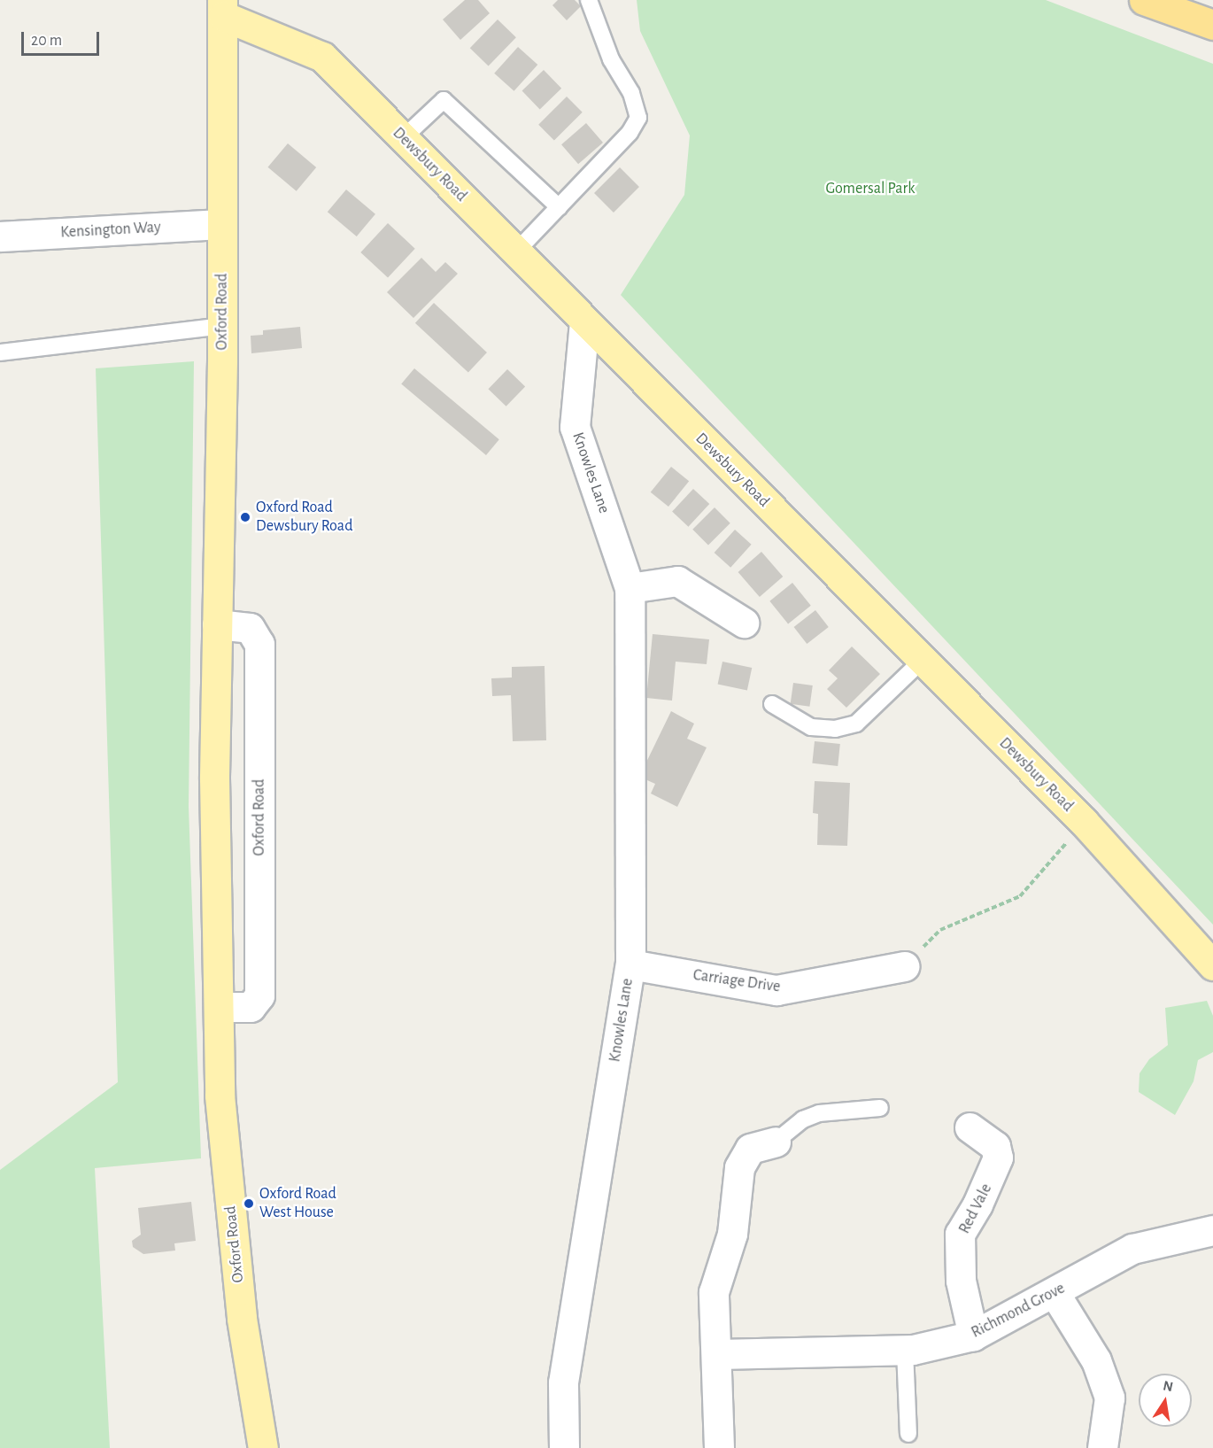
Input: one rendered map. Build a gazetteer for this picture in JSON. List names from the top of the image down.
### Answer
{
  "streets": {
    "main road": ["Dewsbury Road", "Oxford Road"],
    "street": [
      "Kensington Way",
      "Knowles Lane",
      "Carriage Drive",
      "Red Vale",
      "Richmond Grove"
    ]
  },
  "crossings": [
    ["Dewsbury Road", "Oxford Road"],
    ["Dewsbury Road", "Knowles Lane"],
    ["Kensington Way", "Oxford Road"],
    ["Knowles Lane", "Carriage Drive"],
    ["Red Vale", "Richmond Grove"]
  ],
  "parks": ["Gomersal Park"],
  "places": ["Oxford Road Dewsbury Road", "Oxford Road West House"],
  "scale_bar": "20 m",
  "north": "top"
}
